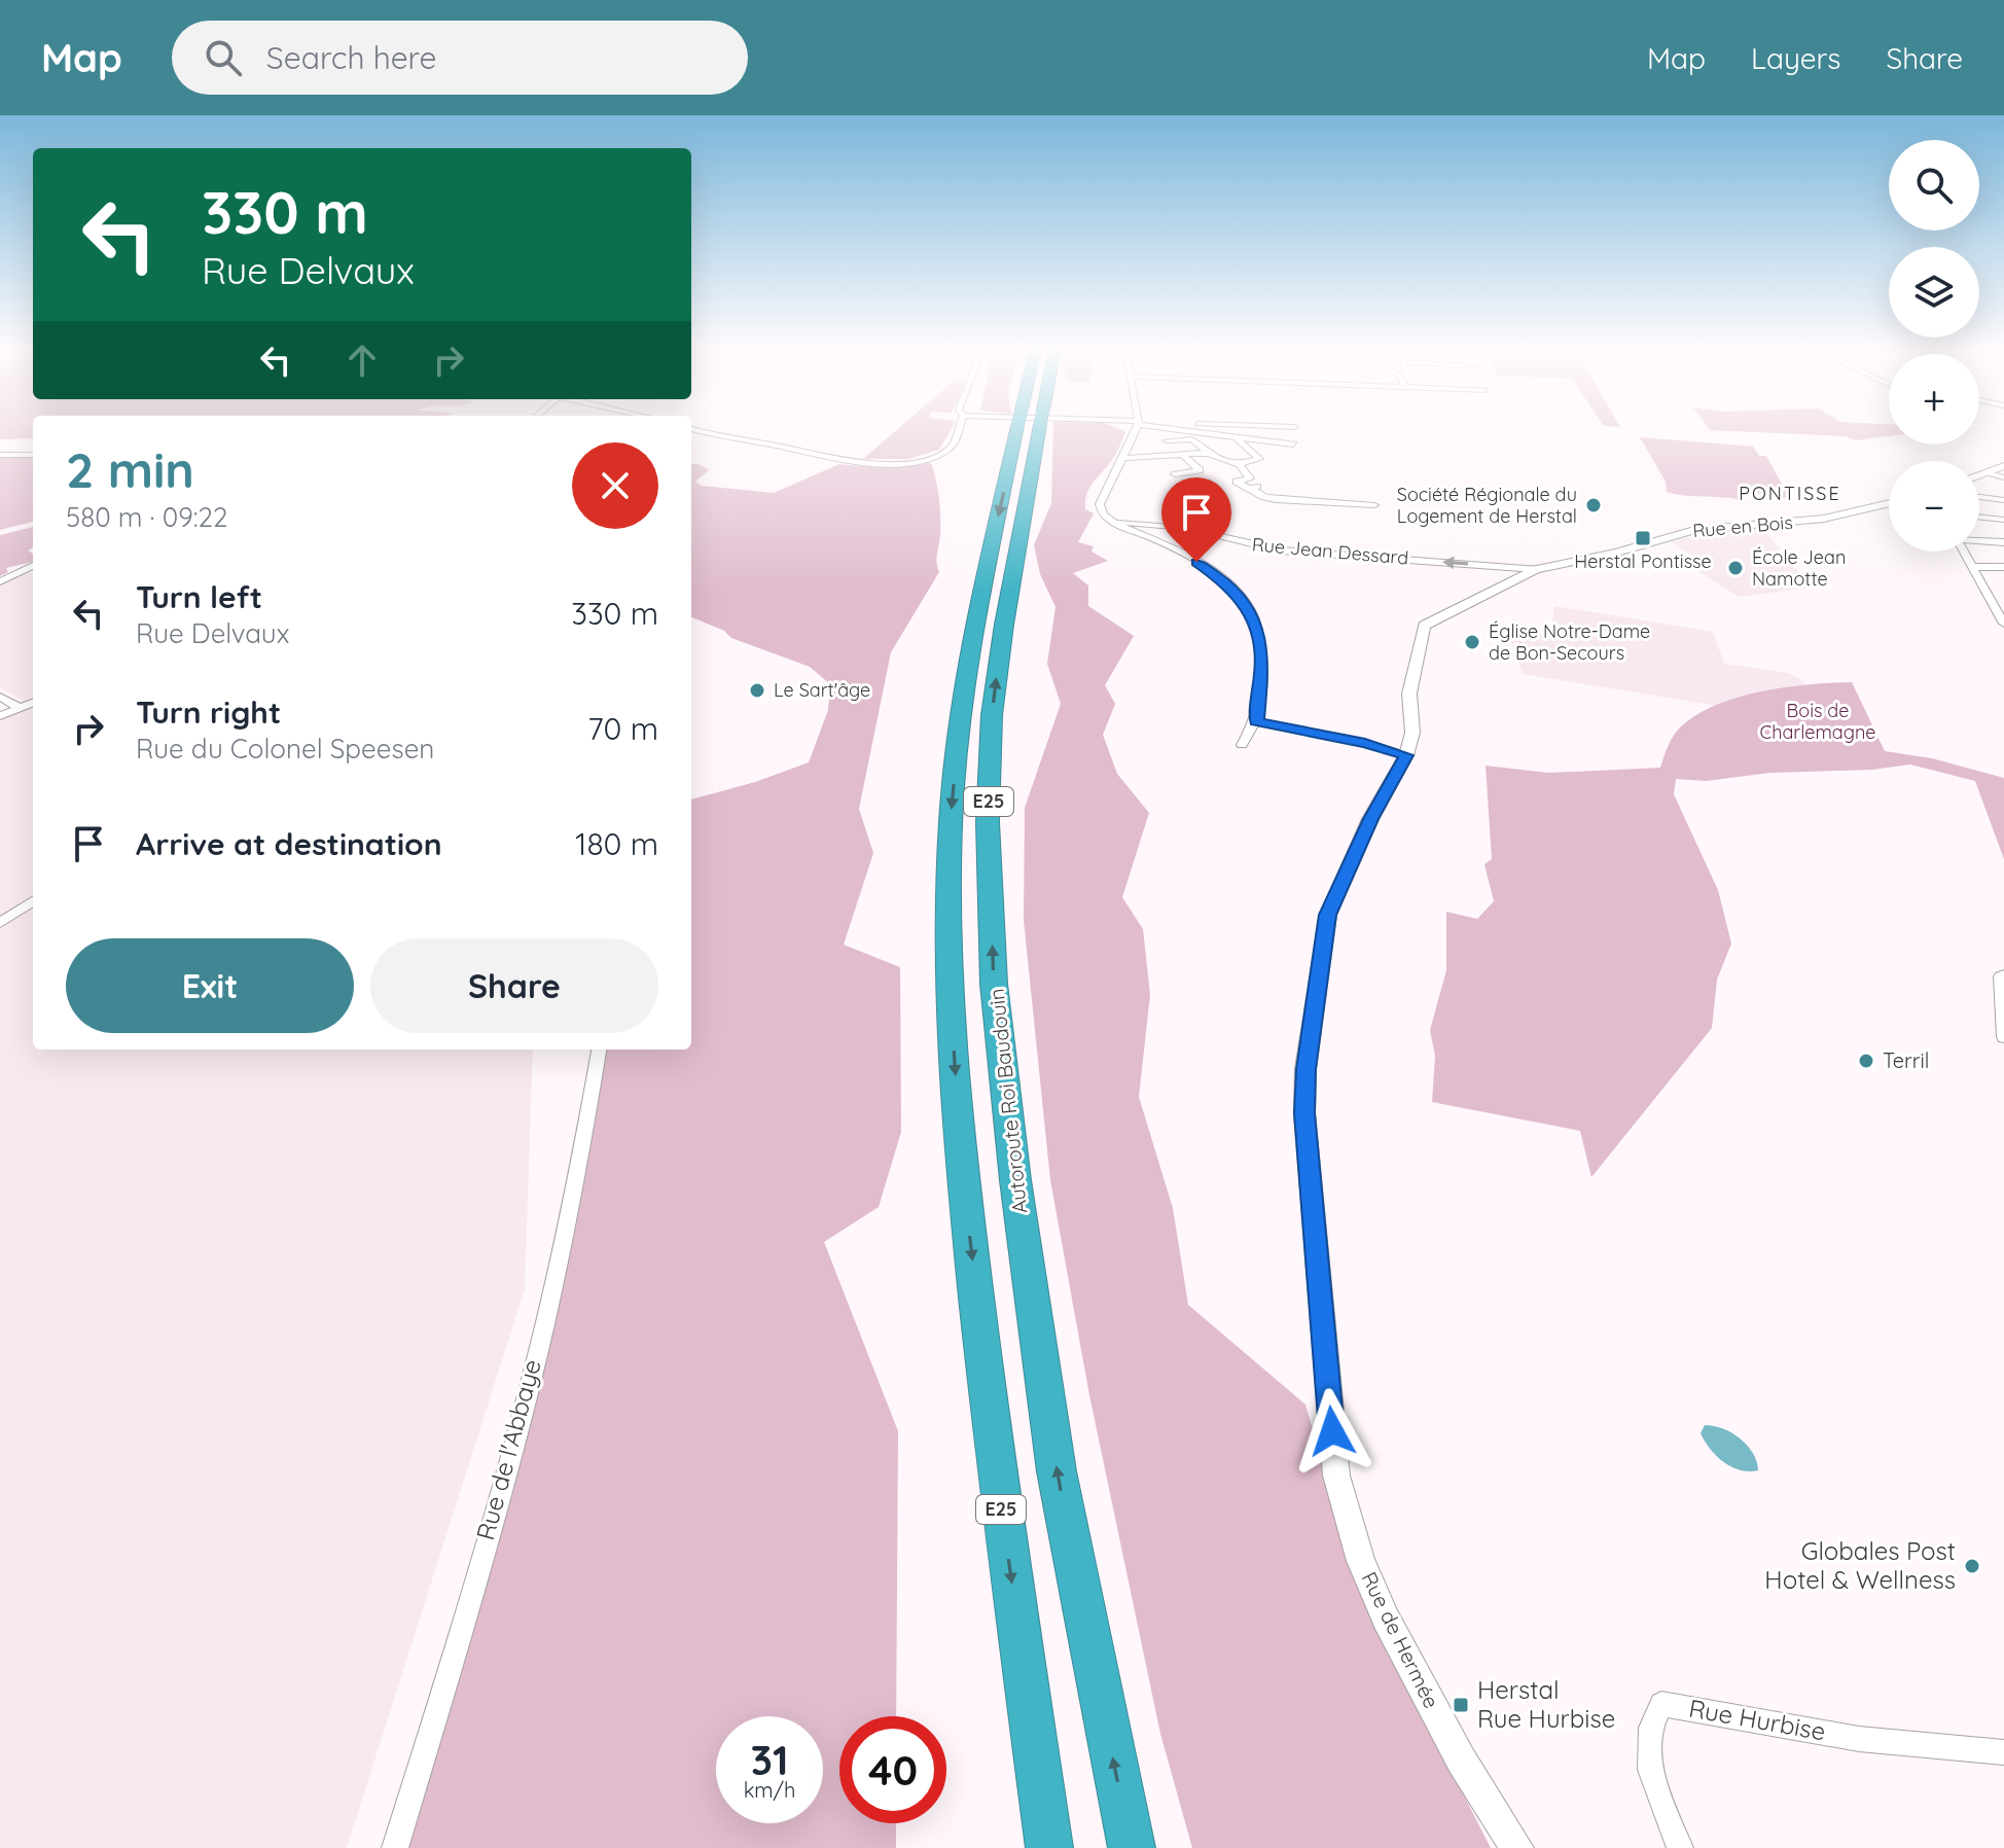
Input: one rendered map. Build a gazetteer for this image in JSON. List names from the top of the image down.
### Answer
{
  "streets": {
    "highway": ["E25", "Autoroute Roi Baudouin"],
    "street": [
      "Rue en Bois",
      "Rue Jean Dessard",
      "Rue de l'Abbaye",
      "Rue de Hermée",
      "Rue Hurbise"
    ]
  },
  "crossings": [
    ["Rue en Bois", "Rue Jean Dessard"],
    ["Rue en Bois", "Rue de Hermée"],
    ["Rue Jean Dessard", "Rue de Hermée"]
  ],
  "districts": ["PONTISSE"],
  "parks": ["Bois de Charlemagne"],
  "places": {
    "other": [
      "Société Régionale du Logement de Herstal",
      "École Jean Namotte",
      "Église Notre-Dame de Bon-Secours",
      "Le Sart'âge",
      "Terril",
      "Globales Post Hotel & Wellness"
    ],
    "transit": ["Herstal Pontisse", "Herstal Rue Hurbise"]
  },
  "page": {
    "header": "Map",
    "search": "Search here",
    "nav": ["Map", "Layers", "Share"],
    "map_buttons": ["+", "−"],
    "turn": ["330 m", "Rue Delvaux"],
    "heading": ["2 min", "580 m · 09:22"],
    "list": [
      {
        "name": "Turn left",
        "note": "Rue Delvaux",
        "value": "330 m"
      },
      {
        "name": "Turn right",
        "note": "Rue du Colonel Speesen",
        "value": "70 m"
      },
      {
        "name": "Arrive at destination",
        "value": "180 m"
      }
    ],
    "buttons": ["Exit", "Share"],
    "speed": "31 km/h",
    "limit": "40"
  }
}
